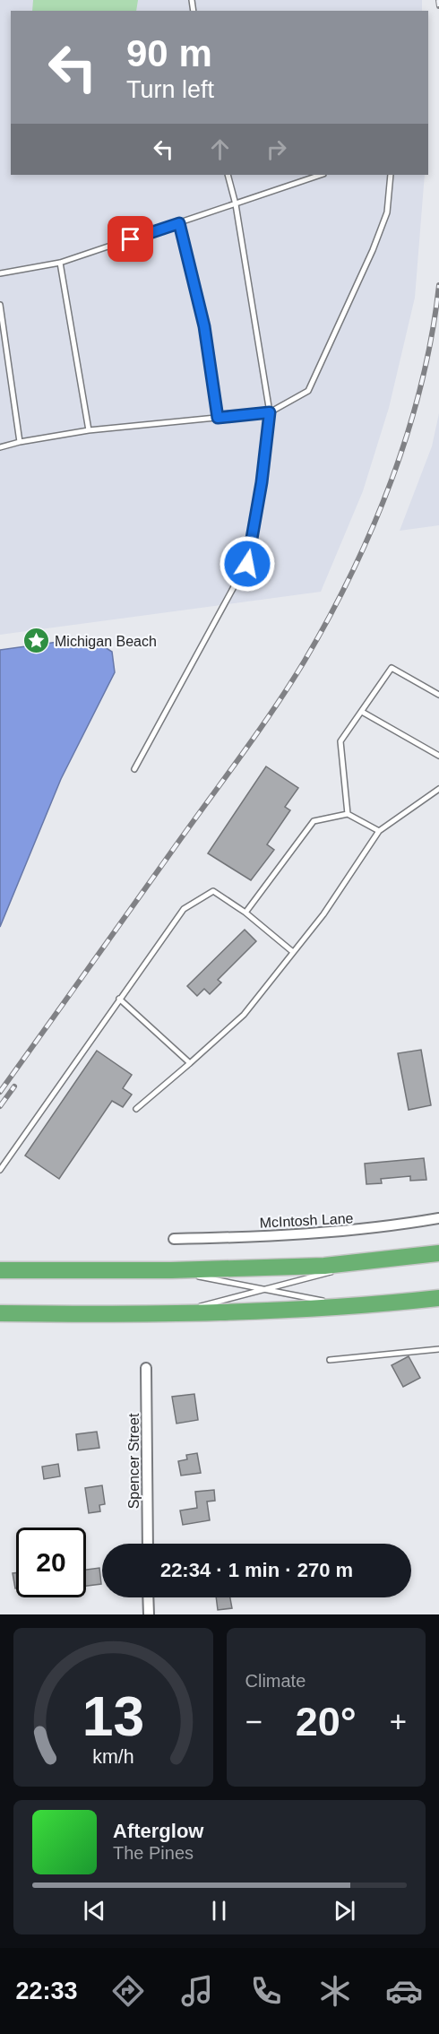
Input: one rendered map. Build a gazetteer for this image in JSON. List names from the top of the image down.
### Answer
{
  "streets": {
    "street": ["McIntosh Lane", "Spencer Street"]
  },
  "places": {
    "place": ["Michigan Beach"]
  },
  "page": {
    "turn": ["90 m", "Turn left"],
    "limit": "20",
    "trip": "22:34 · 1 min · 270 m",
    "tile": "Climate",
    "heat": ["−", "20°", "+"],
    "song": ["Afterglow", "The Pines"],
    "tabs": "22:33",
    "gauge": ["13", "km/h"]
  }
}
